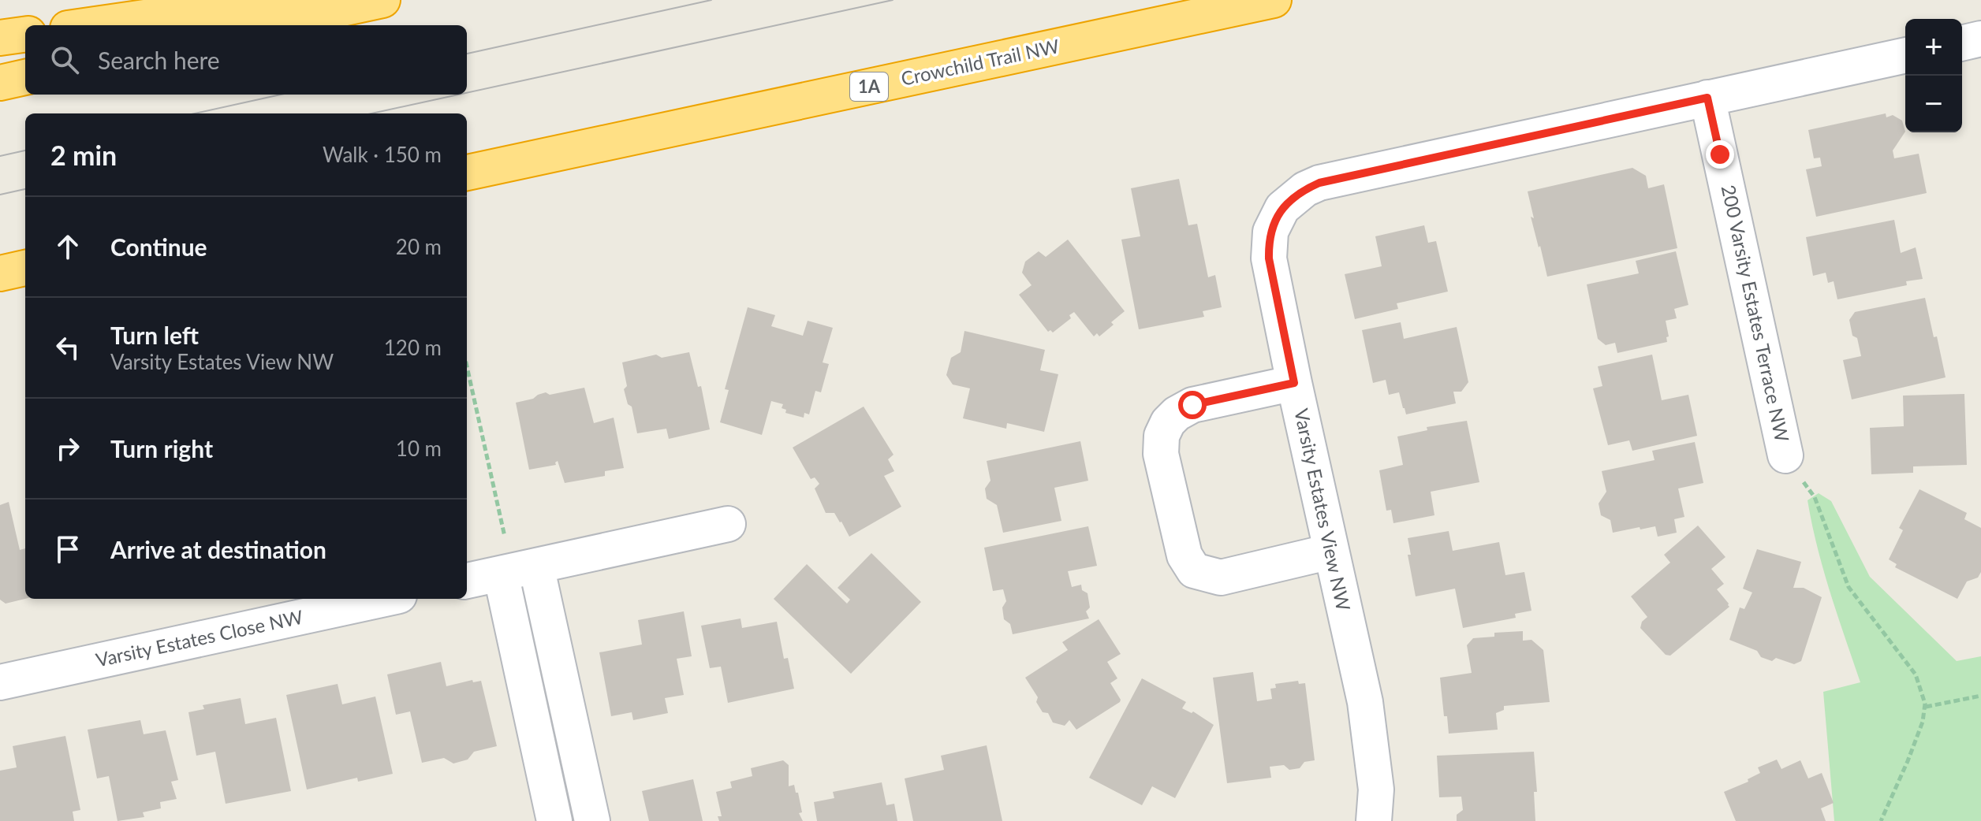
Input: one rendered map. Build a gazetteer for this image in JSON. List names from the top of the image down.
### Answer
{
  "streets": {
    "highway": ["Crowchild Trail NW", "1A"],
    "street": ["200 Varsity Estates Terrace NW", "Varsity Estates View NW", "Varsity Estates Close NW"]
  },
  "crossings": [
    ["200 Varsity Estates Terrace NW", "Varsity Estates View NW"]
  ],
  "page": {
    "map_buttons": ["+", "−"],
    "search": "Search here",
    "heading": ["2 min", "Walk · 150 m"],
    "list": [
      ["Continue", "20 m"],
      ["Turn left", "Varsity Estates View NW", "120 m"],
      ["Turn right", "10 m"],
      "Arrive at destination"
    ]
  }
}
